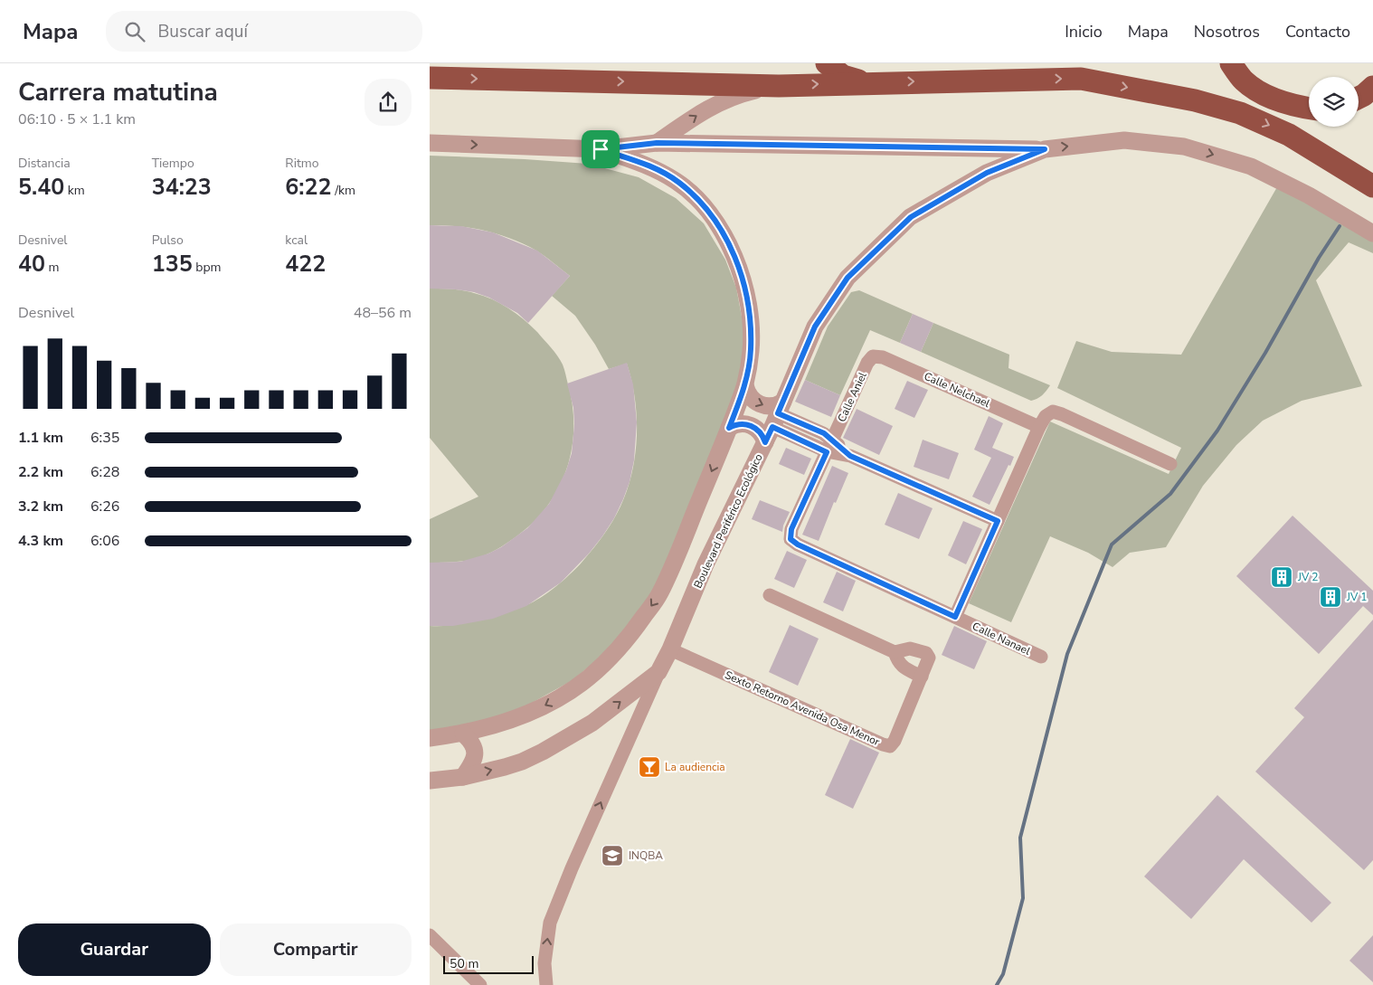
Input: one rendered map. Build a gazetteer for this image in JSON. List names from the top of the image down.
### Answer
{
  "streets": {
    "street": [
      "Calle Nelchael",
      "Calle Aniel",
      "Boulevard Periférico Ecológico",
      "Calle Nanael",
      "Sexto Retorno Avenida Osa Menor"
    ]
  },
  "crossings": [
    ["Calle Nelchael", "Calle Aniel"],
    ["Calle Aniel", "Calle Nanael"],
    ["Boulevard Periférico Ecológico", "Sexto Retorno Avenida Osa Menor"]
  ],
  "one_way": ["Boulevard Periférico Ecológico"],
  "places": {
    "building": ["JV 2", "JV 1"],
    "bar": ["La audiencia"],
    "school or university": ["INQBA"]
  },
  "scale_bar": "50 m",
  "page": {
    "header": "Mapa",
    "search": "Buscar aquí",
    "nav": [
      "Inicio",
      "Mapa",
      "Nosotros",
      "Contacto"
    ],
    "heading": ["Carrera matutina", "06:10 · 5 × 1.1 km"],
    "stats": [
      ["Distancia", "5.40 km"],
      ["Tiempo", "34:23"],
      ["Ritmo", "6:22 /km"],
      ["Desnivel", "40 m"],
      ["Pulso", "135 bpm"],
      ["kcal", "422"]
    ],
    "chart": ["Desnivel", "48–56 m"],
    "list": [
      {
        "name": "1.1 km",
        "note": "6:35"
      },
      {
        "name": "2.2 km",
        "note": "6:28"
      },
      {
        "name": "3.2 km",
        "note": "6:26"
      },
      {
        "name": "4.3 km",
        "note": "6:06"
      }
    ],
    "buttons": ["Guardar", "Compartir"],
    "scale": "50 m"
  }
}
